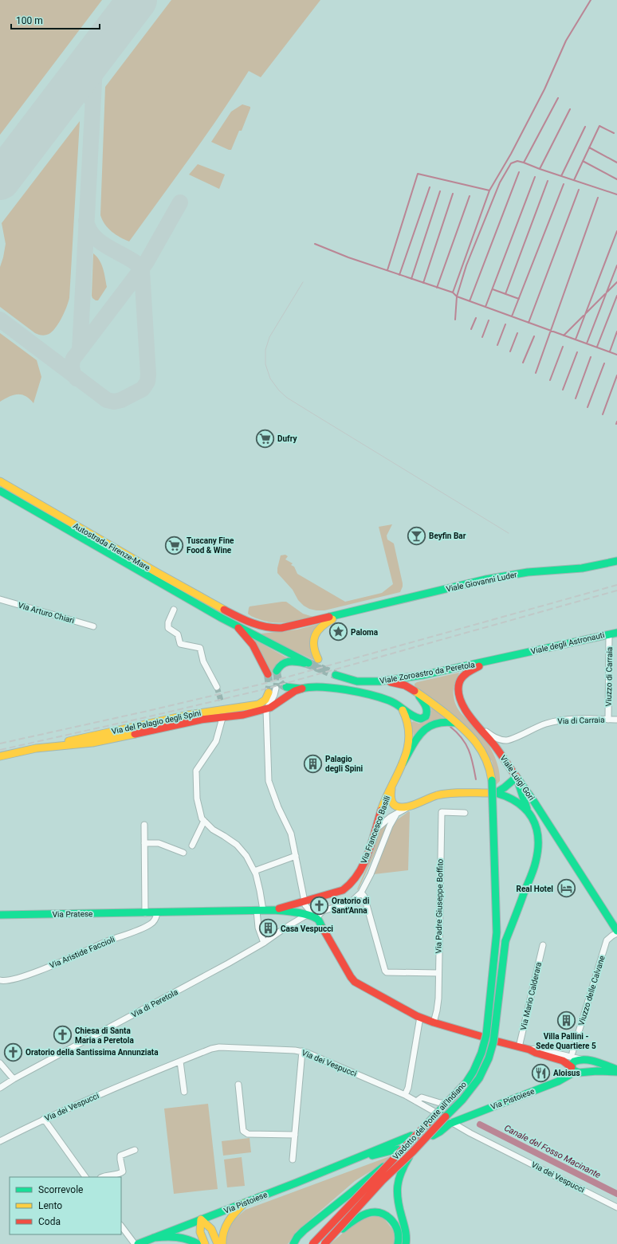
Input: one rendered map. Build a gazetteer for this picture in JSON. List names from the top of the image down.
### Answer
{
  "streets": {
    "main road": [
      "Autostrada Firenze-Mare",
      "Viale Giovanni Luder",
      "Viale degli Astronauti",
      "Viale Zoroastro da Peretola",
      "Via del Palagio degli Spini",
      "Viale Luigi Gori",
      "Via Francesco Basili",
      "Via Pratese",
      "Via Pistoiese",
      "Viadotto del Ponte all'Indiano"
    ],
    "street": [
      "Via Arturo Chiari",
      "Viuzzo di Carraia",
      "Via di Carraia",
      "Via Padre Giuseppe Boffito",
      "Via Aristide Faccioli",
      "Viuzzo delle Calvane",
      "Via Mario Calderara",
      "Via di Peretola",
      "Via dei Vespucci"
    ]
  },
  "crossings": [
    ["Autostrada Firenze-Mare", "Viale Giovanni Luder"],
    ["Viale degli Astronauti", "Viuzzo di Carraia"],
    ["Viale degli Astronauti", "Viale Luigi Gori"],
    ["Viale Zoroastro da Peretola", "Viale Luigi Gori"],
    ["Viale Zoroastro da Peretola", "Viadotto del Ponte all'Indiano"],
    ["Viuzzo di Carraia", "Via di Carraia"],
    ["Via di Carraia", "Viale Luigi Gori"],
    ["Via del Palagio degli Spini", "Via Francesco Basili"],
    ["Via del Palagio degli Spini", "Viadotto del Ponte all'Indiano"],
    ["Viale Luigi Gori", "Viuzzo delle Calvane"],
    ["Via Francesco Basili", "Via Pratese"],
    ["Via Pratese", "Via Aristide Faccioli"],
    ["Via Pratese", "Via di Peretola"],
    ["Via dei Vespucci", "Via Pistoiese"]
  ],
  "water": ["Canale del Fosso Macinante"],
  "places": {
    "supermarket": ["Dufry", "Tuscany Fine Food & Wine"],
    "bar": ["Beyfin Bar"],
    "place": ["Paloma"],
    "building": ["Palagio degli Spini", "Casa Vespucci", "Villa Pallini - Sede Quartiere 5"],
    "hotel": ["Real Hotel"],
    "church": ["Oratorio di Sant'Anna", "Chiesa di Santa Maria a Peretola", "Oratorio della Santissima Annunziata"],
    "restaurant": ["Aloisus"]
  },
  "legend": ["Scorrevole", "Lento", "Coda"],
  "scale_bar": "100 m"
}
